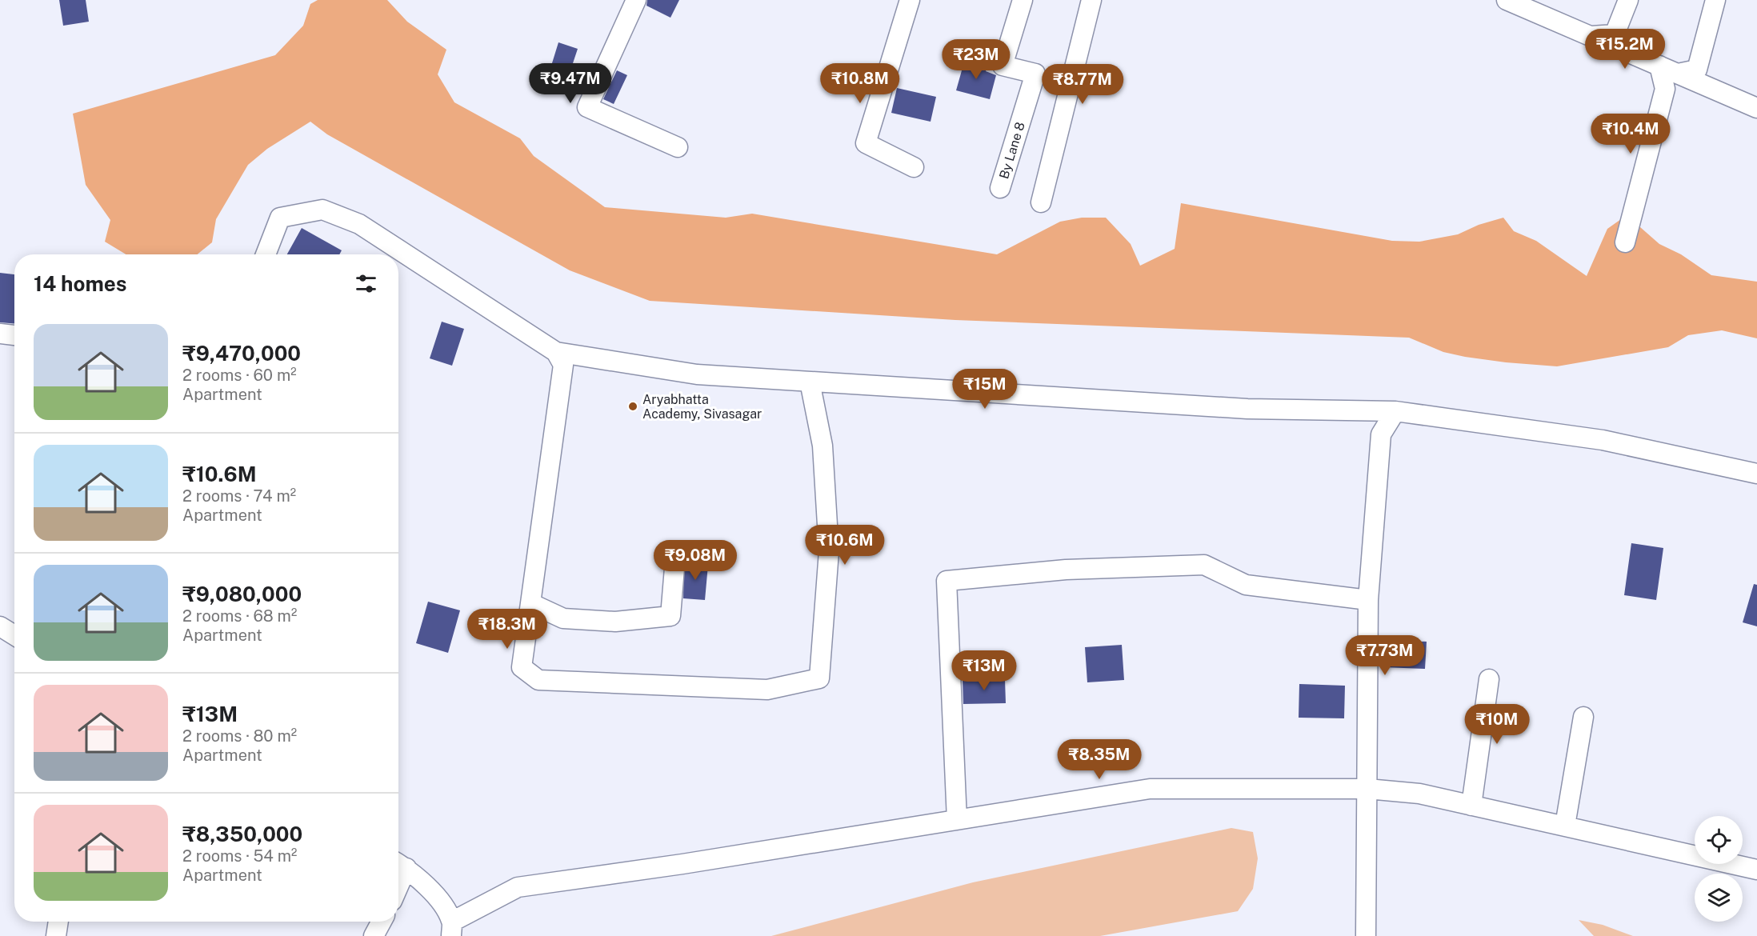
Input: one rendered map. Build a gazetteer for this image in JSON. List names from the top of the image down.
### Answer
{
  "streets": {
    "street": ["By Lane 8"]
  },
  "places": ["Aryabhatta Academy, Sivasagar"],
  "page": {
    "price": [
      "₹15.2M",
      "₹23M",
      "₹9.47M",
      "₹10.8M",
      "₹8.77M",
      "₹10.4M",
      "₹15M",
      "₹10.6M",
      "₹9.08M",
      "₹18.3M",
      "₹7.73M",
      "₹13M",
      "₹10M",
      "₹8.35M"
    ],
    "heading": "14 homes",
    "list": [
      {
        "name": "₹9,470,000",
        "note": "2 rooms · 60 m² · Apartment"
      },
      {
        "name": "₹10.6M",
        "note": "2 rooms · 74 m² · Apartment"
      },
      {
        "name": "₹9,080,000",
        "note": "2 rooms · 68 m² · Apartment"
      },
      {
        "name": "₹13M",
        "note": "2 rooms · 80 m² · Apartment"
      },
      {
        "name": "₹8,350,000",
        "note": "2 rooms · 54 m² · Apartment"
      }
    ]
  }
}
